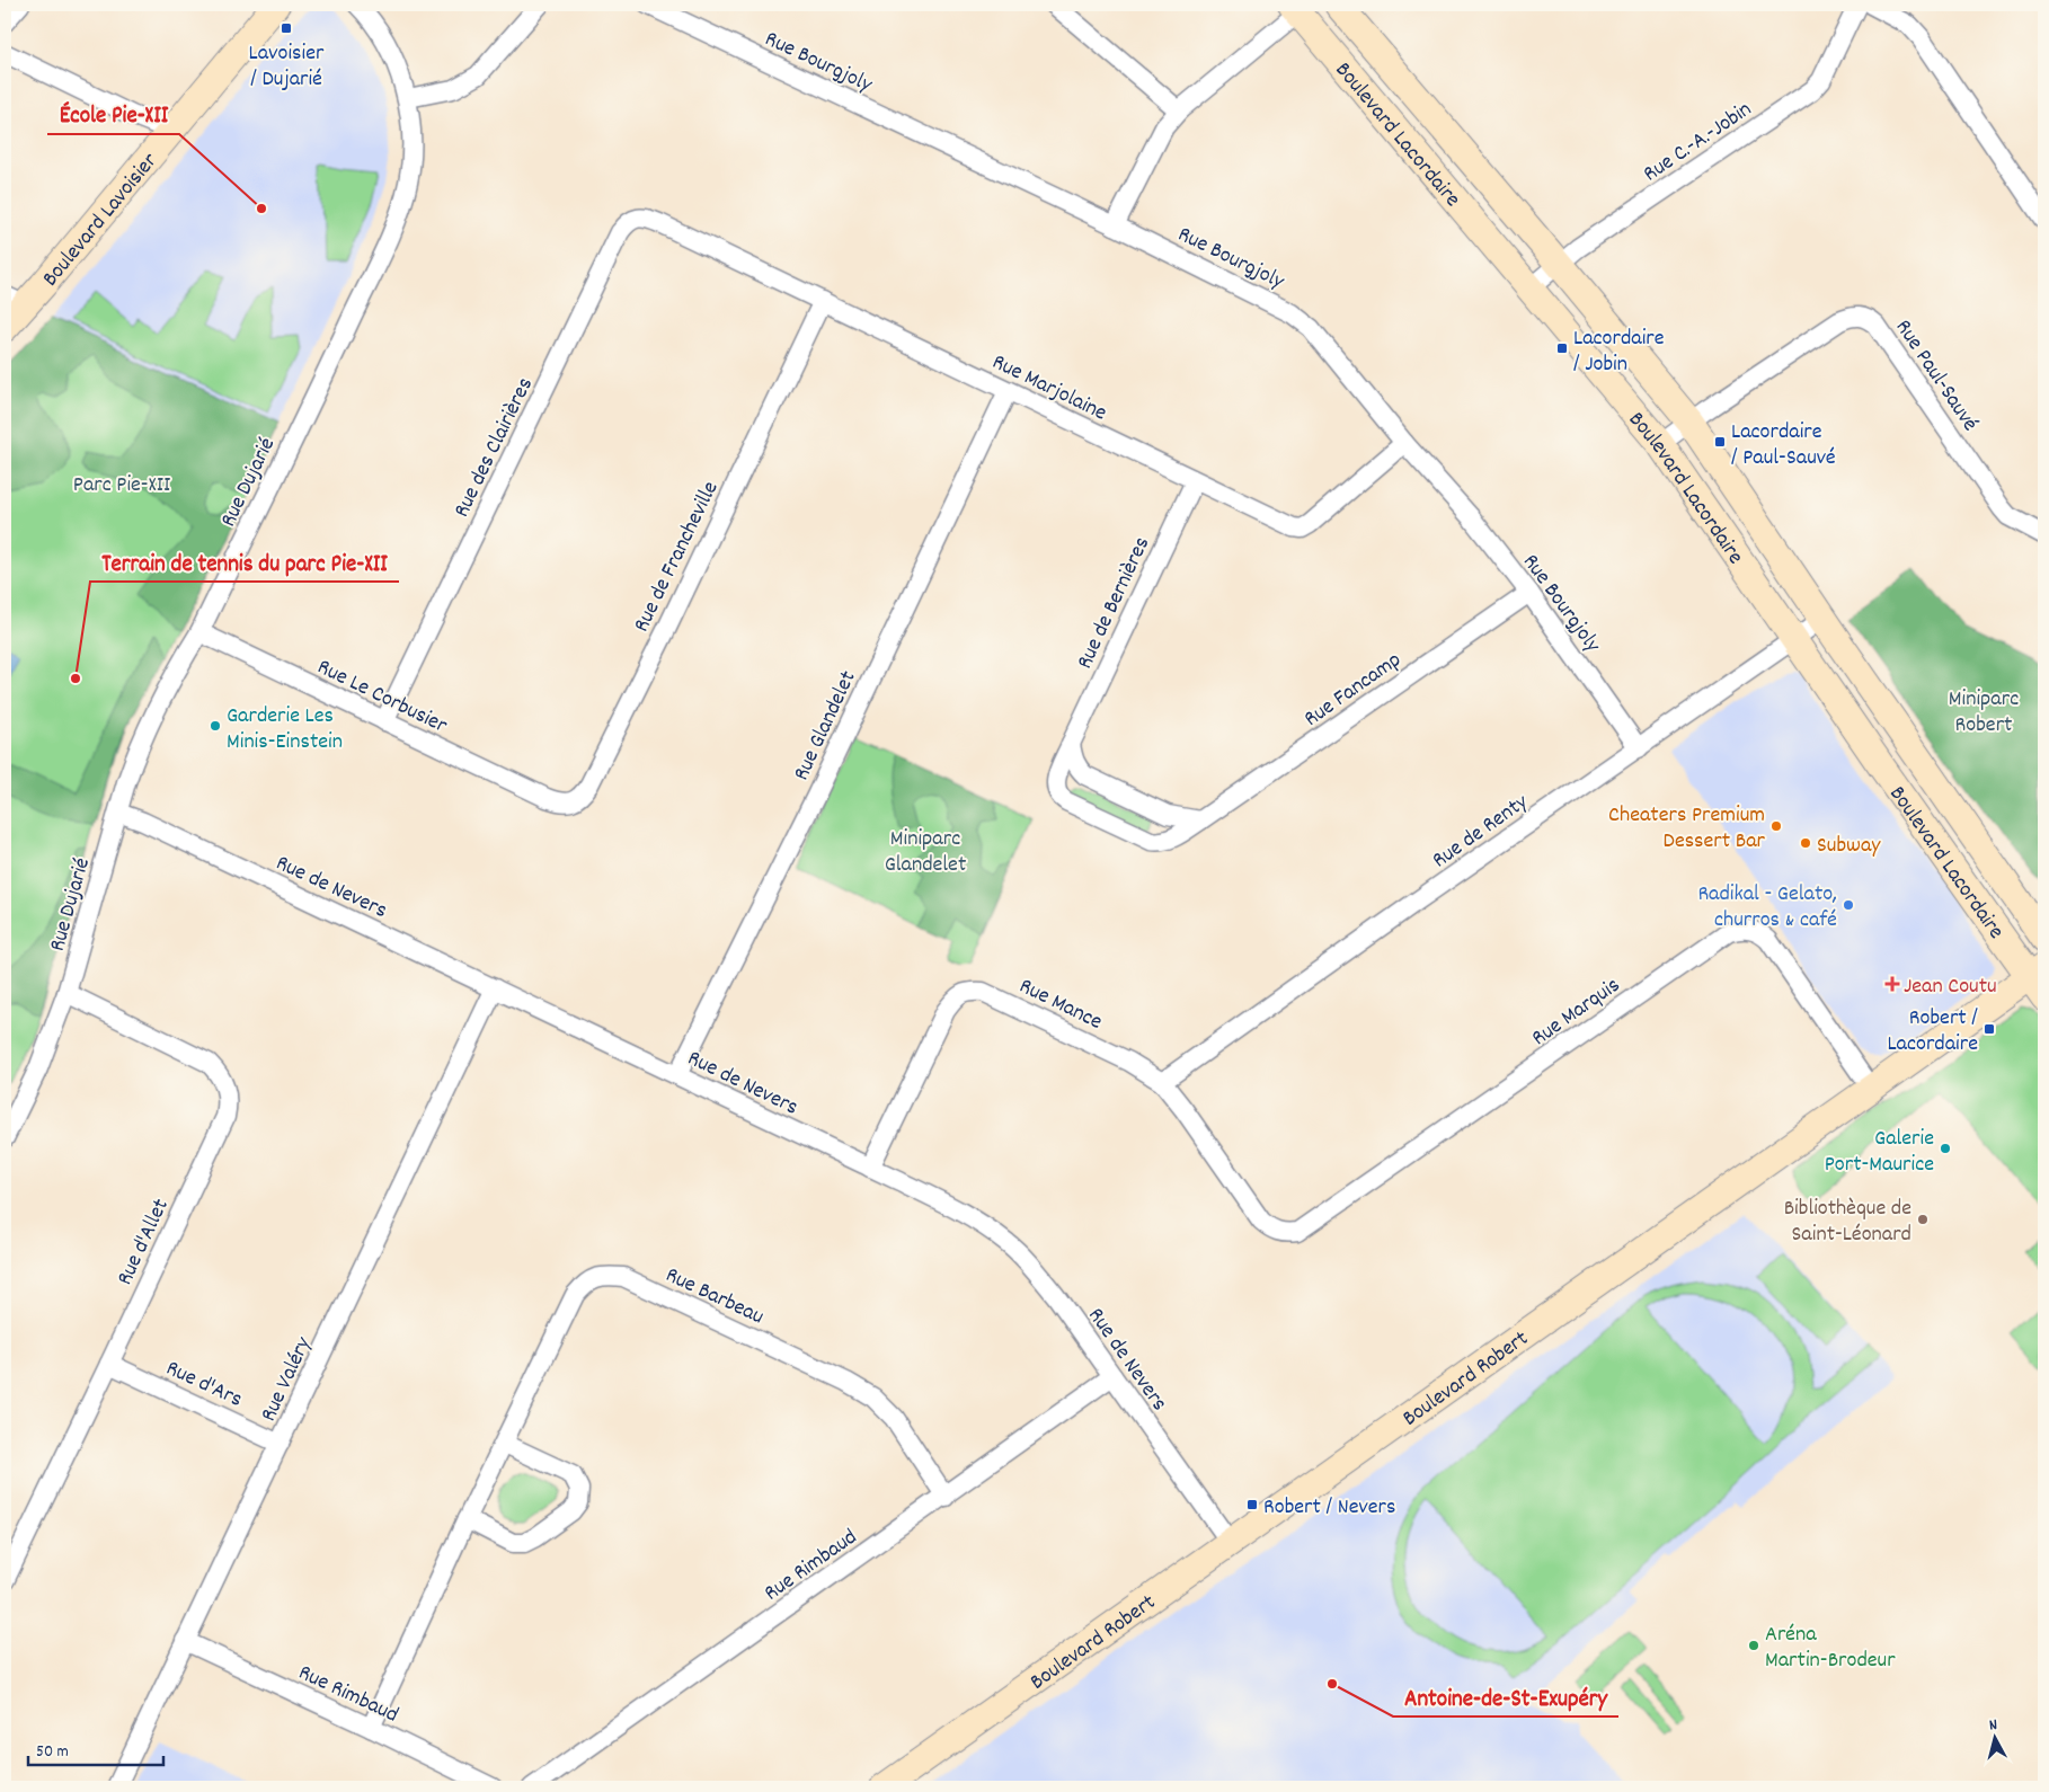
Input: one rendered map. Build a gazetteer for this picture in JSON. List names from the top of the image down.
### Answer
{
  "streets": {
    "main road": ["Boulevard Lacordaire", "Boulevard Lavoisier", "Boulevard Robert"],
    "street": [
      "Rue Bourgjoly",
      "Rue C.-A.-Jobin",
      "Rue Paul-Sauvé",
      "Rue Marjolaine",
      "Rue des Clairières",
      "Rue Dujarié",
      "Rue de Francheville",
      "Rue de Bernières",
      "Rue Fancamp",
      "Rue Le Corbusier",
      "Rue Glandelet",
      "Rue de Renty",
      "Rue de Nevers",
      "Rue Mance",
      "Rue Marquis",
      "Rue d'Allet",
      "Rue Barbeau",
      "Rue Valéry",
      "Rue d'Ars",
      "Rue Rimbaud"
    ]
  },
  "crossings": [
    ["Rue Bourgjoly", "Rue Marjolaine"],
    ["Rue Bourgjoly", "Rue Fancamp"],
    ["Rue Bourgjoly", "Rue de Renty"],
    ["Boulevard Lacordaire", "Rue C.-A.-Jobin"],
    ["Boulevard Lacordaire", "Rue Paul-Sauvé"],
    ["Boulevard Lacordaire", "Rue de Renty"],
    ["Boulevard Lacordaire", "Boulevard Robert"],
    ["Rue Marjolaine", "Rue des Clairières"],
    ["Rue Marjolaine", "Rue de Francheville"],
    ["Rue Marjolaine", "Rue de Bernières"],
    ["Rue Marjolaine", "Rue Glandelet"],
    ["Rue des Clairières", "Rue Le Corbusier"],
    ["Rue Dujarié", "Rue Le Corbusier"],
    ["Rue Dujarié", "Rue de Nevers"],
    ["Rue Dujarié", "Rue d'Allet"],
    ["Rue de Francheville", "Rue Le Corbusier"],
    ["Rue de Bernières", "Rue Fancamp"],
    ["Rue Glandelet", "Rue de Nevers"],
    ["Rue de Renty", "Rue Mance"],
    ["Rue de Nevers", "Rue Mance"],
    ["Rue de Nevers", "Boulevard Robert"],
    ["Rue de Nevers", "Rue Valéry"],
    ["Rue de Nevers", "Rue Rimbaud"],
    ["Rue Mance", "Rue Marquis"],
    ["Rue Marquis", "Boulevard Robert"],
    ["Rue d'Allet", "Rue d'Ars"],
    ["Rue Barbeau", "Rue Rimbaud"],
    ["Rue Valéry", "Rue d'Ars"],
    ["Rue Valéry", "Rue Rimbaud"]
  ],
  "parks": ["Parc Pie-XII", "Miniparc Robert", "Miniparc Glandelet"],
  "places": {
    "transit": [
      "Lavoisier / Dujarié",
      "Lacordaire / Jobin",
      "Lacordaire / Paul-Sauvé",
      "Robert / Lacordaire",
      "Robert / Nevers"
    ],
    "other": [
      "École Pie-XII",
      "Terrain de tennis du parc Pie-XII",
      "Garderie Les Minis-Einstein",
      "Cheaters Premium Dessert Bar",
      "Subway",
      "Radikal - Gelato, churros & café",
      "Galerie Port-Maurice",
      "Bibliothèque de Saint-Léonard",
      "Aréna Martin-Brodeur",
      "Antoine-de-St-Exupéry"
    ],
    "health": ["Jean Coutu"]
  },
  "scale_bar": "50 m",
  "north": "top"
}
